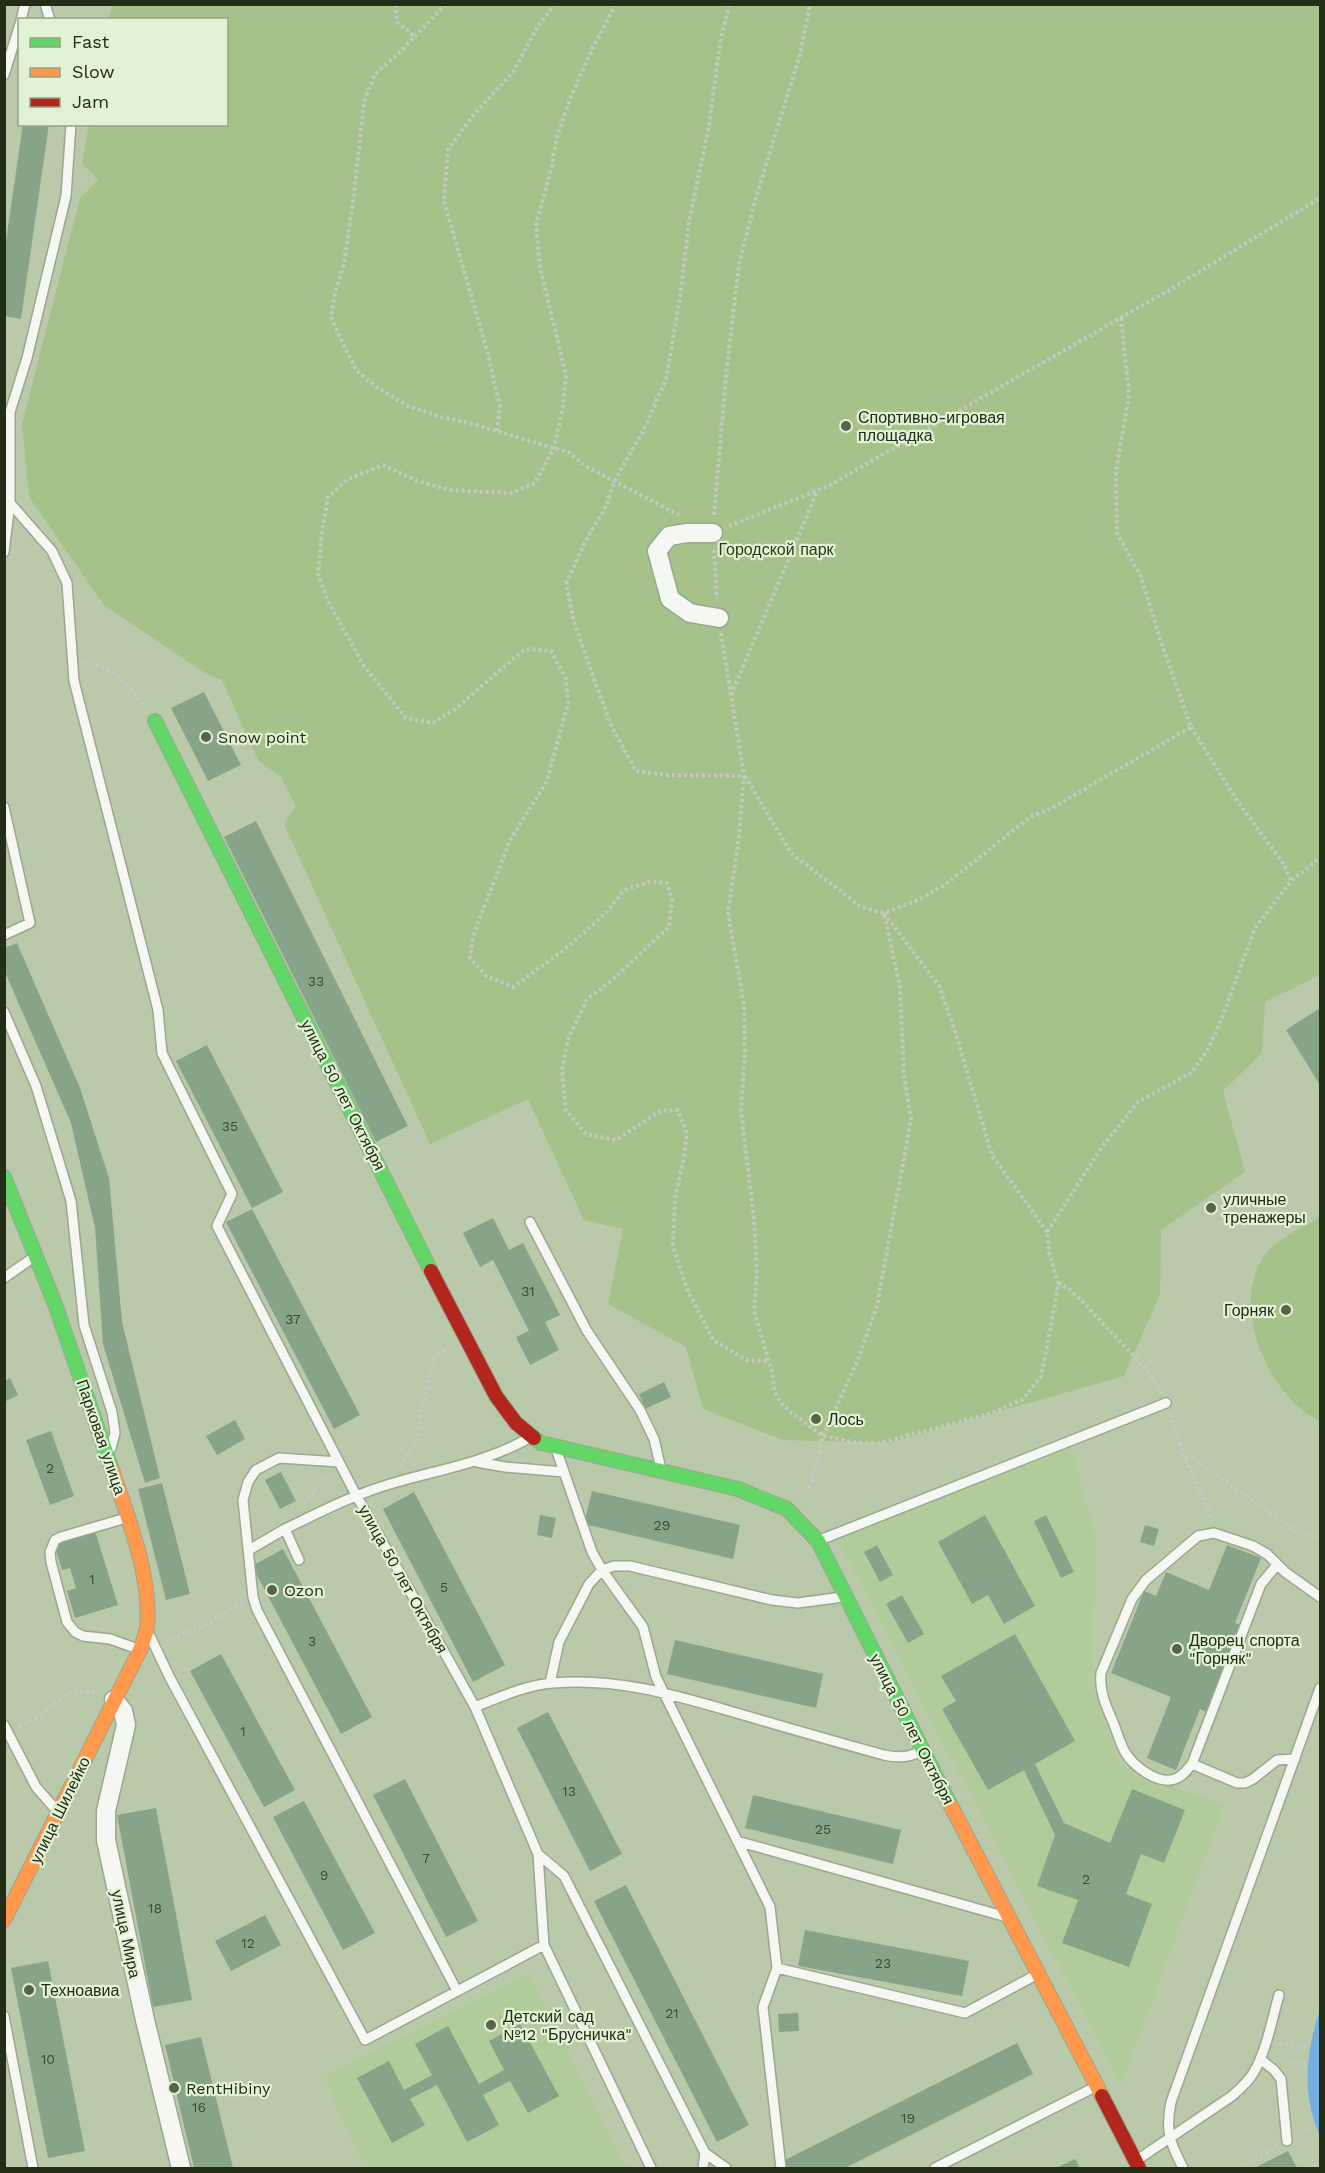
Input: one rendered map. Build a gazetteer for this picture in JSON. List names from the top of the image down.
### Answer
{
  "streets": {
    "street": [
      "улица 50 лет Октября",
      "Парковая улица",
      "улица Шилейко",
      "улица Мира"
    ]
  },
  "crossings": [
    ["Парковая улица", "улица Шилейко"],
    ["Парковая улица", "улица Мира"],
    ["улица Шилейко", "улица Мира"]
  ],
  "parks": ["Городской парк"],
  "places": [
    "Спортивно-игровая площадка",
    "Snow point",
    "уличные тренажеры",
    "Горняк",
    "Лось",
    "Ozon",
    "Дворец спорта \"Горняк\"",
    "Техноавиа",
    "Детский сад №12 \"Брусничка\"",
    "RentHibiny"
  ],
  "house_numbers": [
    "33",
    "35",
    "31",
    "37",
    "2",
    "29",
    "1",
    "5",
    "3",
    "1",
    "13",
    "25",
    "7",
    "9",
    "2",
    "18",
    "12",
    "23",
    "21",
    "10",
    "16",
    "19"
  ],
  "legend": ["Fast", "Slow", "Jam"]
}
